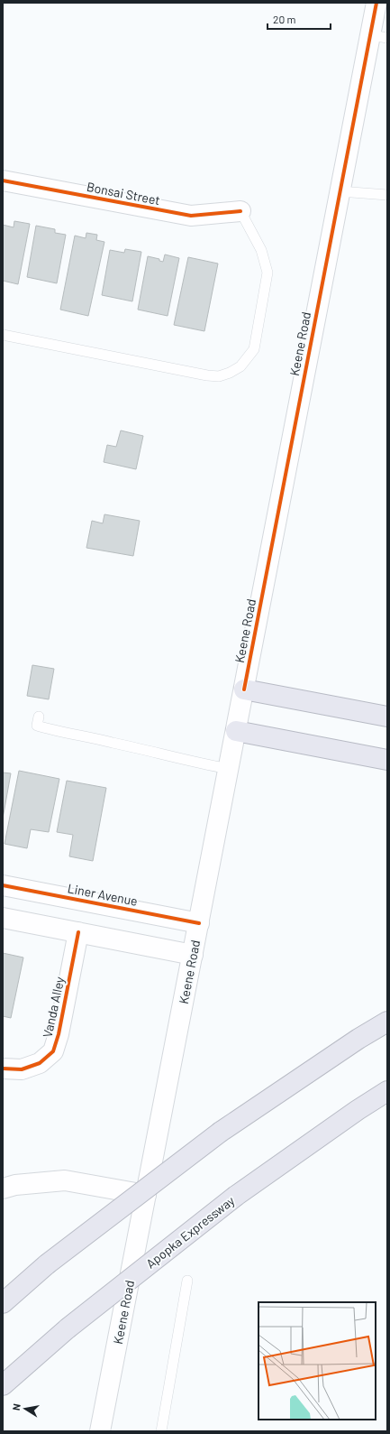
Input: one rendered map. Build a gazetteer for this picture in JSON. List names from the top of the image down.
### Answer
{
  "streets": {
    "highway": ["Apopka Expressway"],
    "street": [
      "Bonsai Street",
      "Keene Road",
      "Liner Avenue",
      "Vanda Alley"
    ]
  },
  "crossings": [
    ["Keene Road", "Liner Avenue"]
  ],
  "scale_bar": "20 m",
  "north": "left"
}
